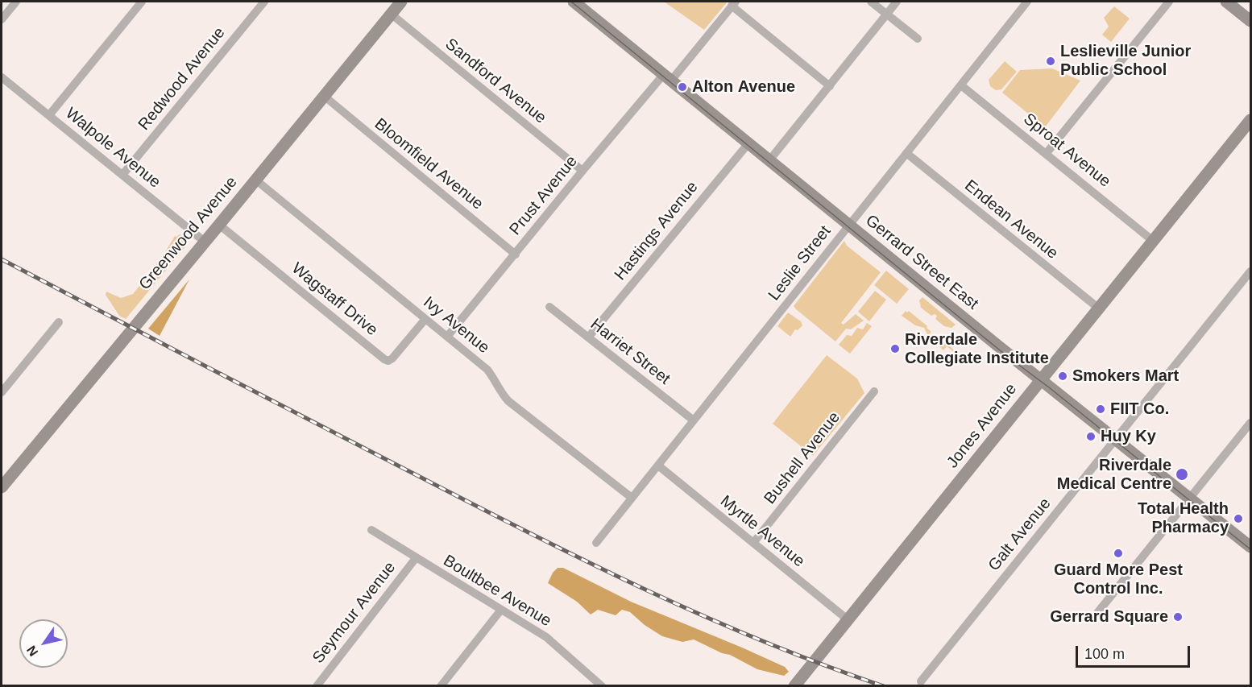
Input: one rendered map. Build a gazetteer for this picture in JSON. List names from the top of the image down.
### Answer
{
  "streets": {
    "street": [
      "Redwood Avenue",
      "Sandford Avenue",
      "Walpole Avenue",
      "Sproat Avenue",
      "Bloomfield Avenue",
      "Prust Avenue",
      "Endean Avenue",
      "Hastings Avenue",
      "Greenwood Avenue",
      "Gerrard Street East",
      "Leslie Street",
      "Wagstaff Drive",
      "Ivy Avenue",
      "Harriet Street",
      "Jones Avenue",
      "Bushell Avenue",
      "Myrtle Avenue",
      "Galt Avenue",
      "Boultbee Avenue",
      "Seymour Avenue"
    ]
  },
  "crossings": [
    ["Redwood Avenue", "Walpole Avenue"],
    ["Sandford Avenue", "Prust Avenue"],
    ["Sandford Avenue", "Greenwood Avenue"],
    ["Walpole Avenue", "Greenwood Avenue"],
    ["Sproat Avenue", "Leslie Street"],
    ["Sproat Avenue", "Jones Avenue"],
    ["Bloomfield Avenue", "Prust Avenue"],
    ["Bloomfield Avenue", "Greenwood Avenue"],
    ["Prust Avenue", "Gerrard Street East"],
    ["Prust Avenue", "Ivy Avenue"],
    ["Endean Avenue", "Leslie Street"],
    ["Endean Avenue", "Jones Avenue"],
    ["Hastings Avenue", "Gerrard Street East"],
    ["Hastings Avenue", "Harriet Street"],
    ["Greenwood Avenue", "Wagstaff Drive"],
    ["Greenwood Avenue", "Ivy Avenue"],
    ["Gerrard Street East", "Leslie Street"],
    ["Gerrard Street East", "Jones Avenue"],
    ["Gerrard Street East", "Galt Avenue"],
    ["Leslie Street", "Ivy Avenue"],
    ["Leslie Street", "Harriet Street"],
    ["Leslie Street", "Myrtle Avenue"],
    ["Wagstaff Drive", "Ivy Avenue"],
    ["Jones Avenue", "Myrtle Avenue"],
    ["Bushell Avenue", "Myrtle Avenue"],
    ["Boultbee Avenue", "Seymour Avenue"]
  ],
  "places": [
    "Leslieville Junior Public School",
    "Alton Avenue",
    "Riverdale Collegiate Institute",
    "Smokers Mart",
    "FIIT Co.",
    "Huy Ky",
    "Riverdale Medical Centre",
    "Total Health Pharmacy",
    "Guard More Pest Control Inc.",
    "Gerrard Square"
  ],
  "scale_bar": "100 m",
  "north": "bottom left"
}
